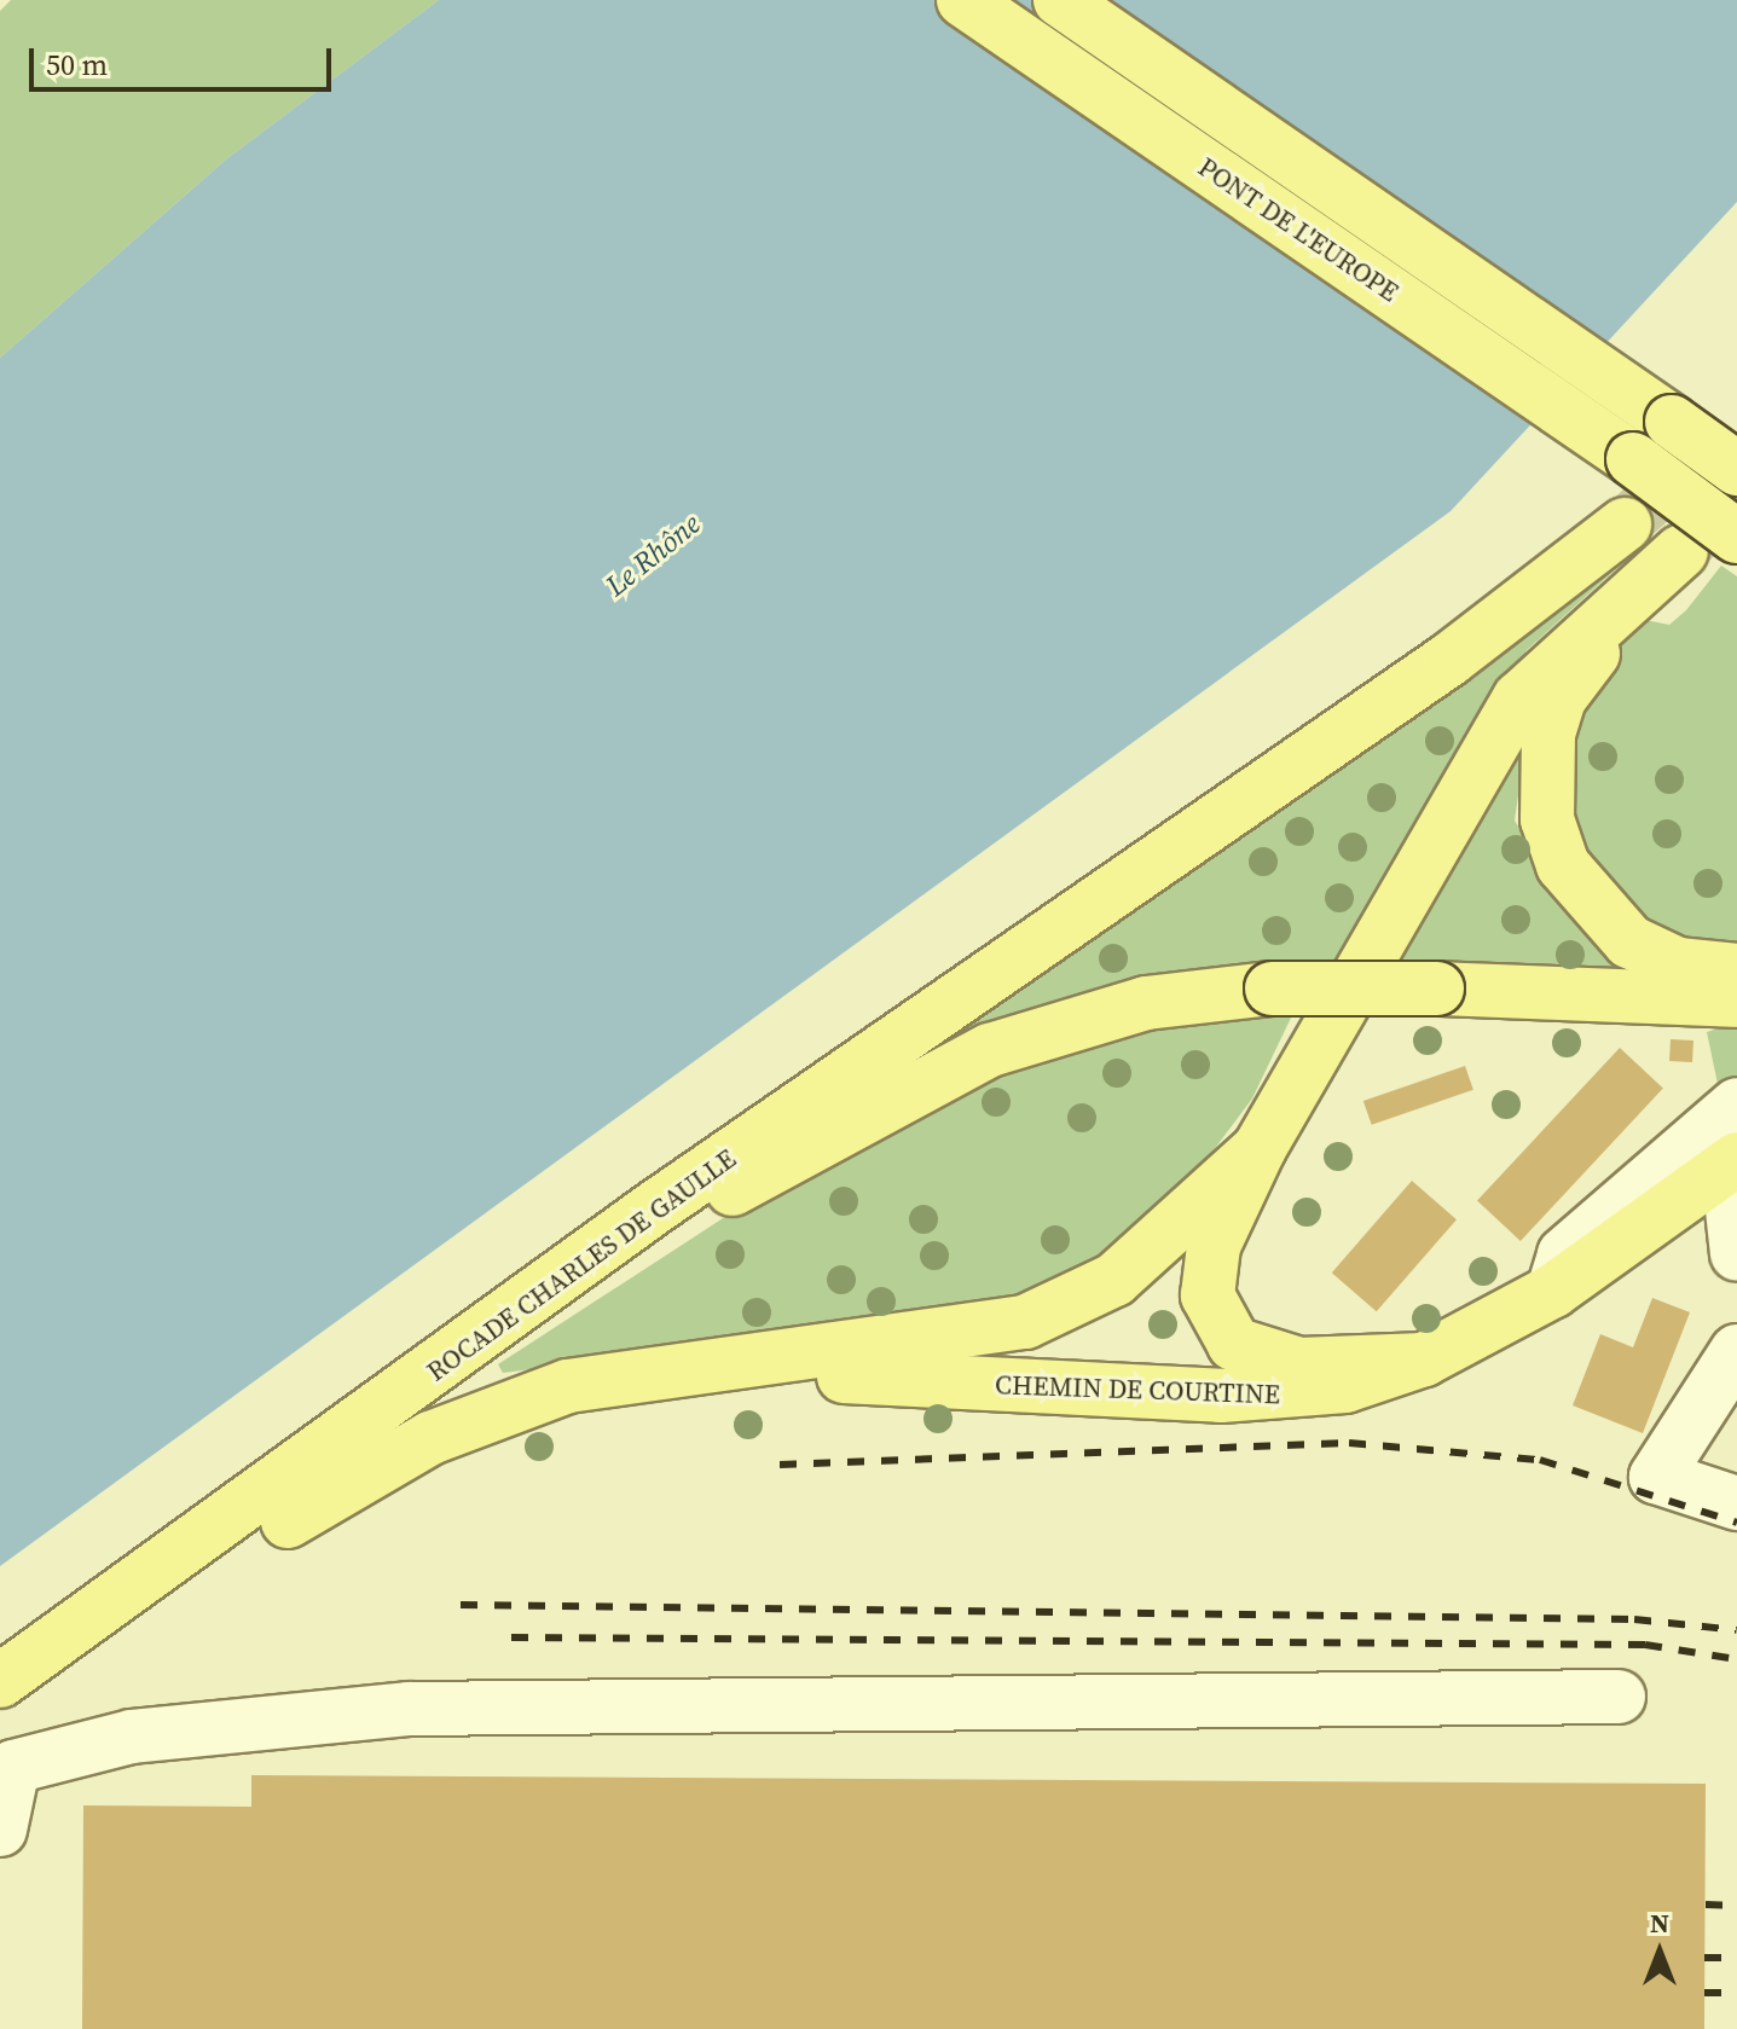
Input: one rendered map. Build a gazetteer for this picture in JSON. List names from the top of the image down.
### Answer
{
  "streets": {
    "main road": ["PONT DE L'EUROPE", "ROCADE CHARLES DE GAULLE", "CHEMIN DE COURTINE"]
  },
  "water": ["Le Rhône"],
  "scale_bar": "50 m",
  "north": "top"
}
